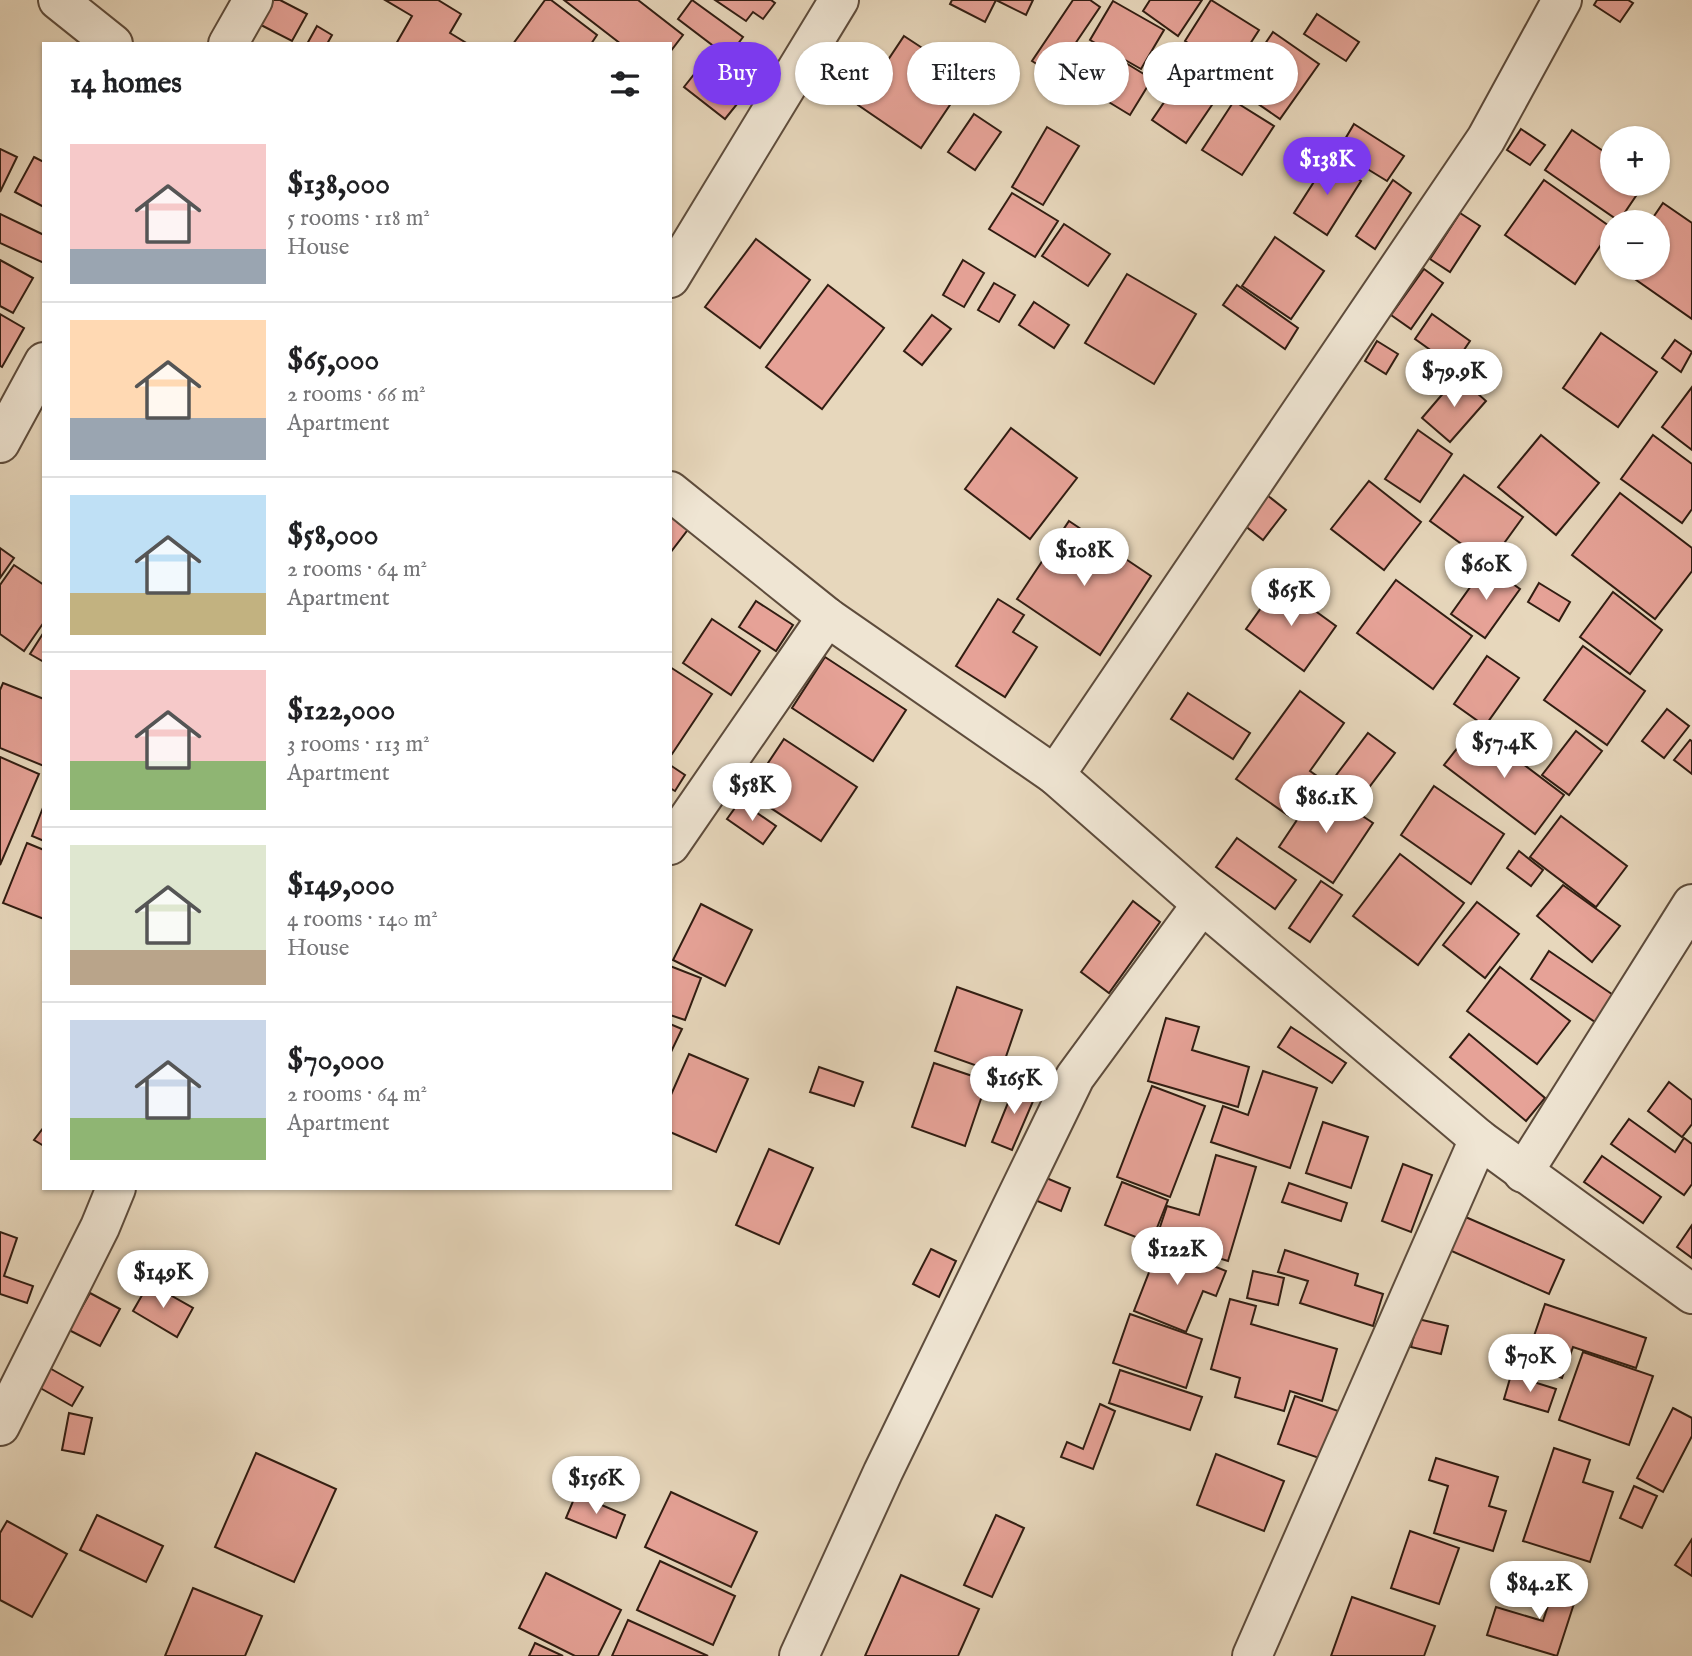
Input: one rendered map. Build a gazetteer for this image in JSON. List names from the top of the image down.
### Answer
{
  "page": {
    "chip": [
      "Buy",
      "Rent",
      "Filters",
      "New",
      "Apartment"
    ],
    "heading": "14 homes",
    "map_buttons": ["+", "−"],
    "list": [
      {
        "name": "$138,000",
        "note": "5 rooms · 118 m² · House"
      },
      {
        "name": "$65,000",
        "note": "2 rooms · 66 m² · Apartment"
      },
      {
        "name": "$58,000",
        "note": "2 rooms · 64 m² · Apartment"
      },
      {
        "name": "$122,000",
        "note": "3 rooms · 113 m² · Apartment"
      },
      {
        "name": "$149,000",
        "note": "4 rooms · 140 m² · House"
      },
      {
        "name": "$70,000",
        "note": "2 rooms · 64 m² · Apartment"
      }
    ],
    "price": [
      "$138K",
      "$79.9K",
      "$108K",
      "$60K",
      "$65K",
      "$57.4K",
      "$58K",
      "$86.1K",
      "$165K",
      "$122K",
      "$149K",
      "$70K",
      "$156K",
      "$84.2K"
    ]
  }
}
